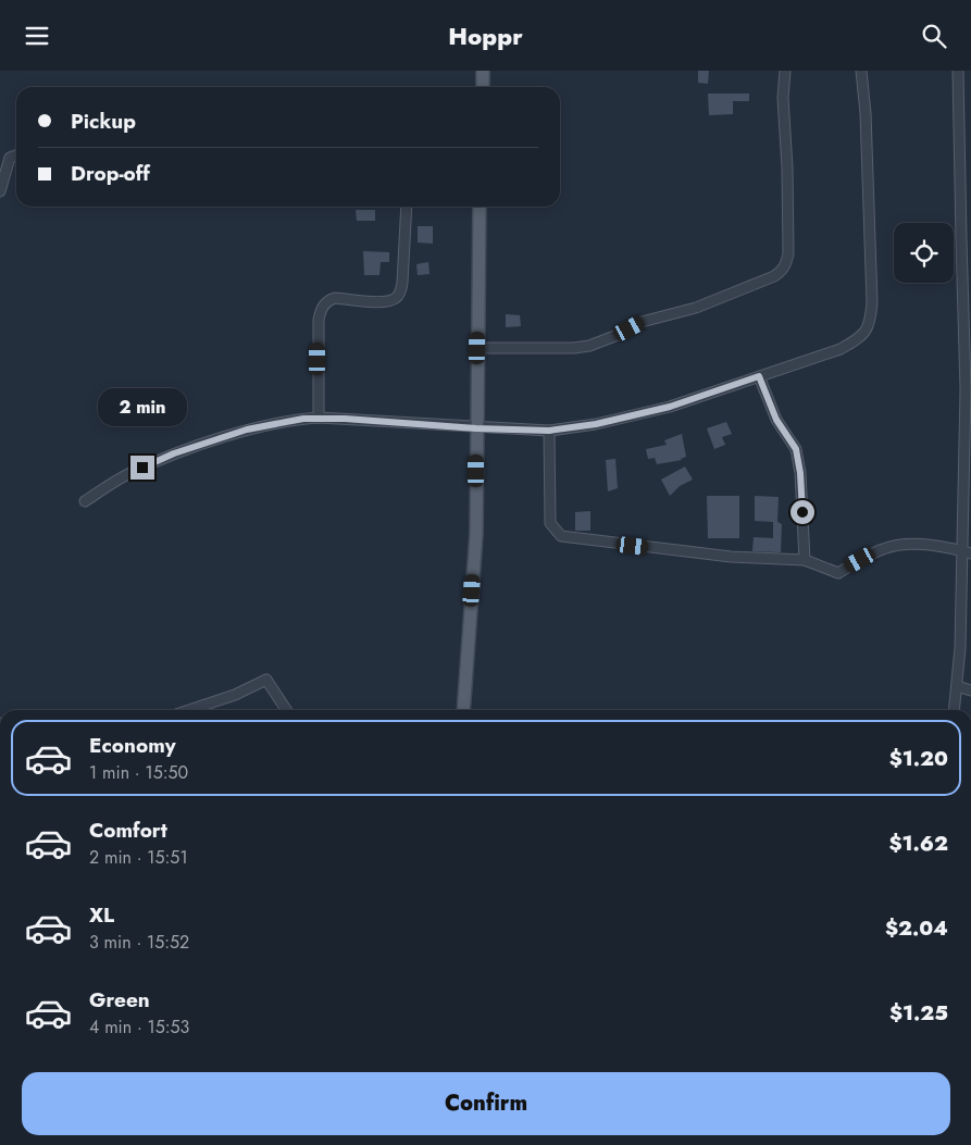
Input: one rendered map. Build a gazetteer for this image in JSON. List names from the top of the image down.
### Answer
{
  "page": {
    "header": "Hoppr",
    "banner": ["Pickup", "Drop-off"],
    "bubble": "2 min",
    "list": [
      {
        "name": "Economy",
        "note": "1 min · 15:50",
        "value": "$1.20"
      },
      {
        "name": "Comfort",
        "note": "2 min · 15:51",
        "value": "$1.62"
      },
      {
        "name": "XL",
        "note": "3 min · 15:52",
        "value": "$2.04"
      },
      {
        "name": "Green",
        "note": "4 min · 15:53",
        "value": "$1.25"
      }
    ],
    "buttons": "Confirm"
  }
}
